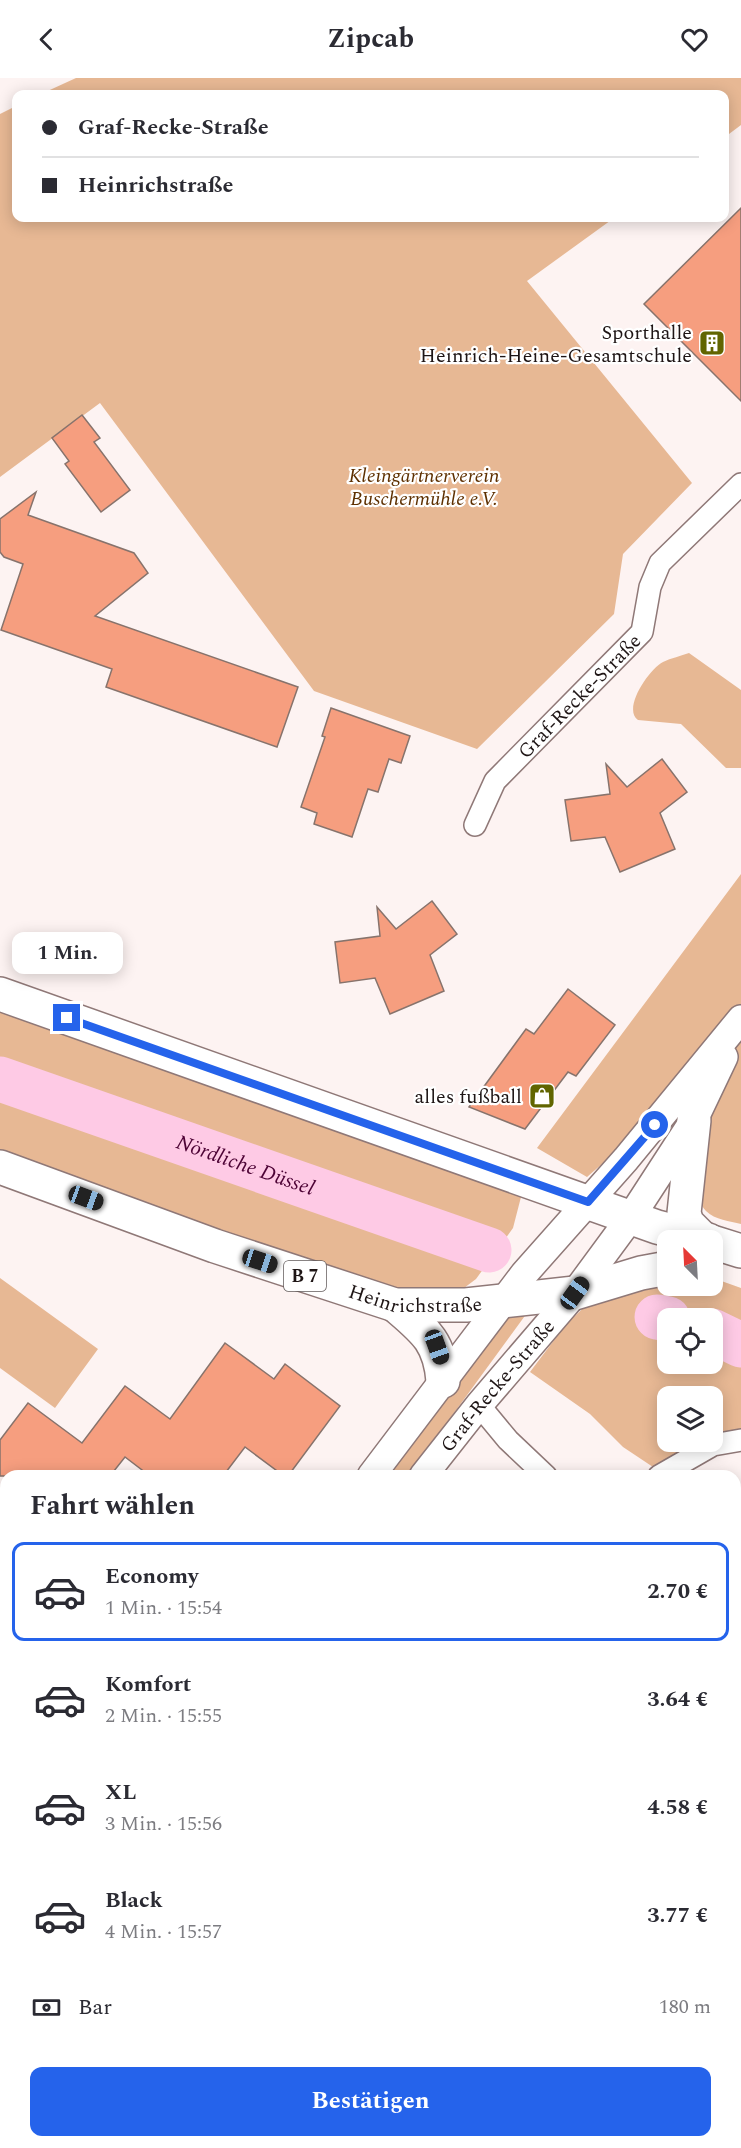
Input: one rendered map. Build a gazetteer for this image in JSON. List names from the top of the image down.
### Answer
{
  "streets": {
    "main road": ["B 7", "Heinrichstraße"],
    "street": ["Graf-Recke-Straße"]
  },
  "crossings": [
    ["Graf-Recke-Straße", "B 7"],
    ["Graf-Recke-Straße", "Heinrichstraße"],
    ["B 7", "Heinrichstraße"]
  ],
  "water": ["Nördliche Düssel"],
  "parks": ["Kleingärtnerverein Buschermühle e.V."],
  "places": {
    "building": ["Sporthalle Heinrich-Heine-Gesamtschule"],
    "shop": ["alles fußball"]
  },
  "north": "top left",
  "page": {
    "header": "Zipcab",
    "banner": ["Graf-Recke-Straße", "Heinrichstraße"],
    "bubble": "1 Min.",
    "heading": "Fahrt wählen",
    "list": [
      {
        "name": "Economy",
        "note": "1 Min. · 15:54",
        "value": "2.70 €"
      },
      {
        "name": "Komfort",
        "note": "2 Min. · 15:55",
        "value": "3.64 €"
      },
      {
        "name": "XL",
        "note": "3 Min. · 15:56",
        "value": "4.58 €"
      },
      {
        "name": "Black",
        "note": "4 Min. · 15:57",
        "value": "3.77 €"
      }
    ],
    "pay": ["Bar", "180 m"],
    "buttons": "Bestätigen"
  }
}
